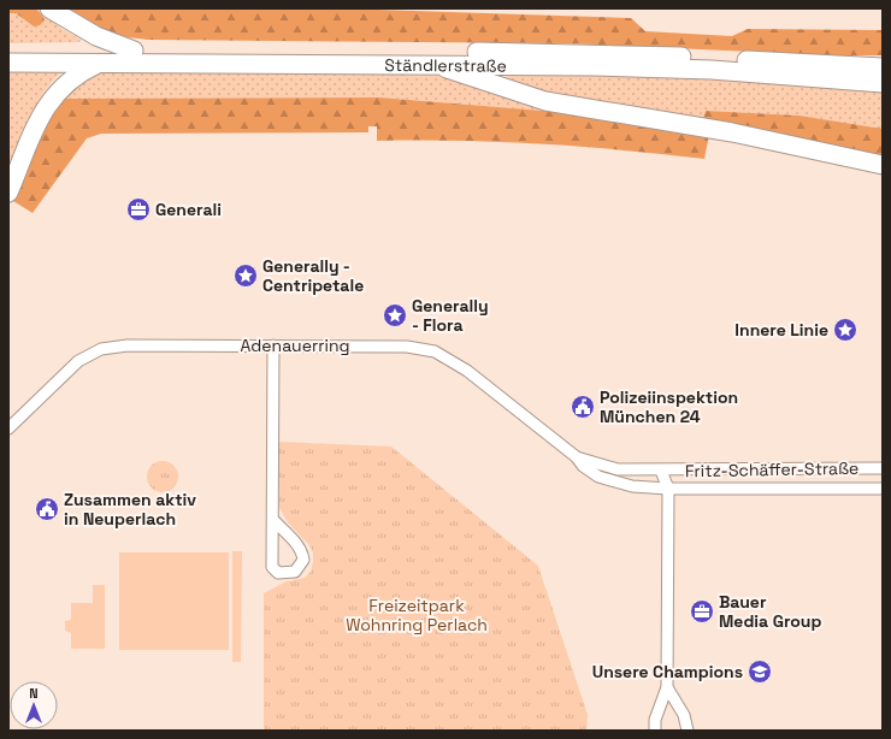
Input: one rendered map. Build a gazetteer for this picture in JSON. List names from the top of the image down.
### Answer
{
  "streets": {
    "highway": ["Ständlerstraße"],
    "street": ["Adenauerring", "Fritz-Schäffer-Straße"]
  },
  "crossings": [
    ["Adenauerring", "Fritz-Schäffer-Straße"]
  ],
  "parks": ["Freizeitpark Wohnring Perlach"],
  "places": {
    "office": ["Generali", "Bauer Media Group"],
    "place": ["Generally - Centripetale", "Generally - Flora", "Innere Linie"],
    "public building": ["Polizeiinspektion München 24", "Zusammen aktiv in Neuperlach"],
    "school or university": ["Unsere Champions"]
  },
  "north": "top"
}
